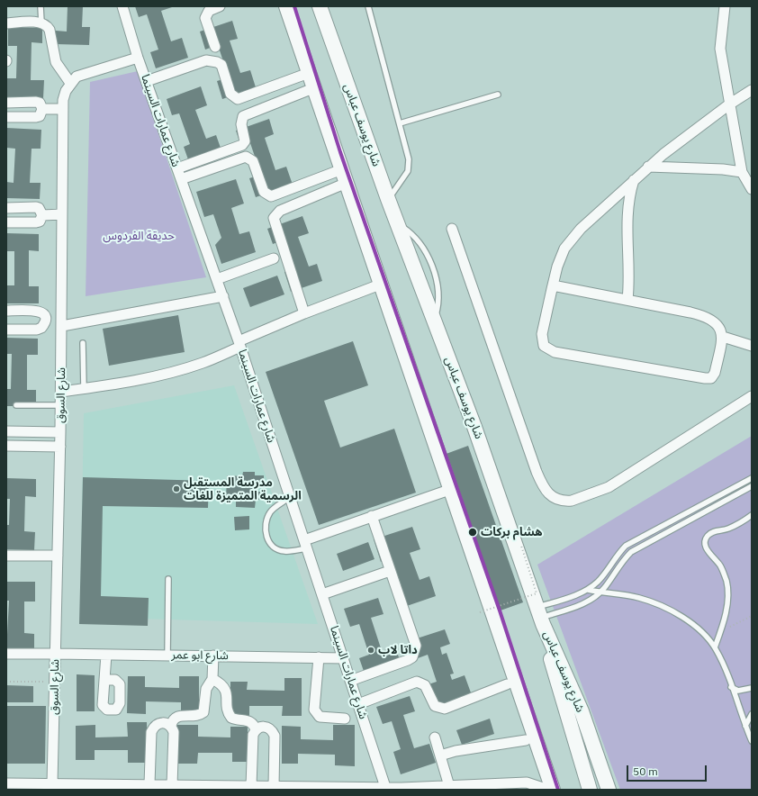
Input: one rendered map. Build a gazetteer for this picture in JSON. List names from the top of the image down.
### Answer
{
  "streets": {
    "main road": ["شارع يوسف عباس"],
    "street": ["شارع عمارات السينما", "شارع السوق", "شارع ابو عمر"]
  },
  "crossings": [
    ["شارع عمارات السينما", "شارع ابو عمر"],
    ["شارع السوق", "شارع ابو عمر"]
  ],
  "parks": ["حديقة الفردوس"],
  "places": ["مدرسة المستقبل الرسمية المتميزة للغات", "هشام بركات", "داتا لاب"],
  "scale_bar": "50 m"
}
